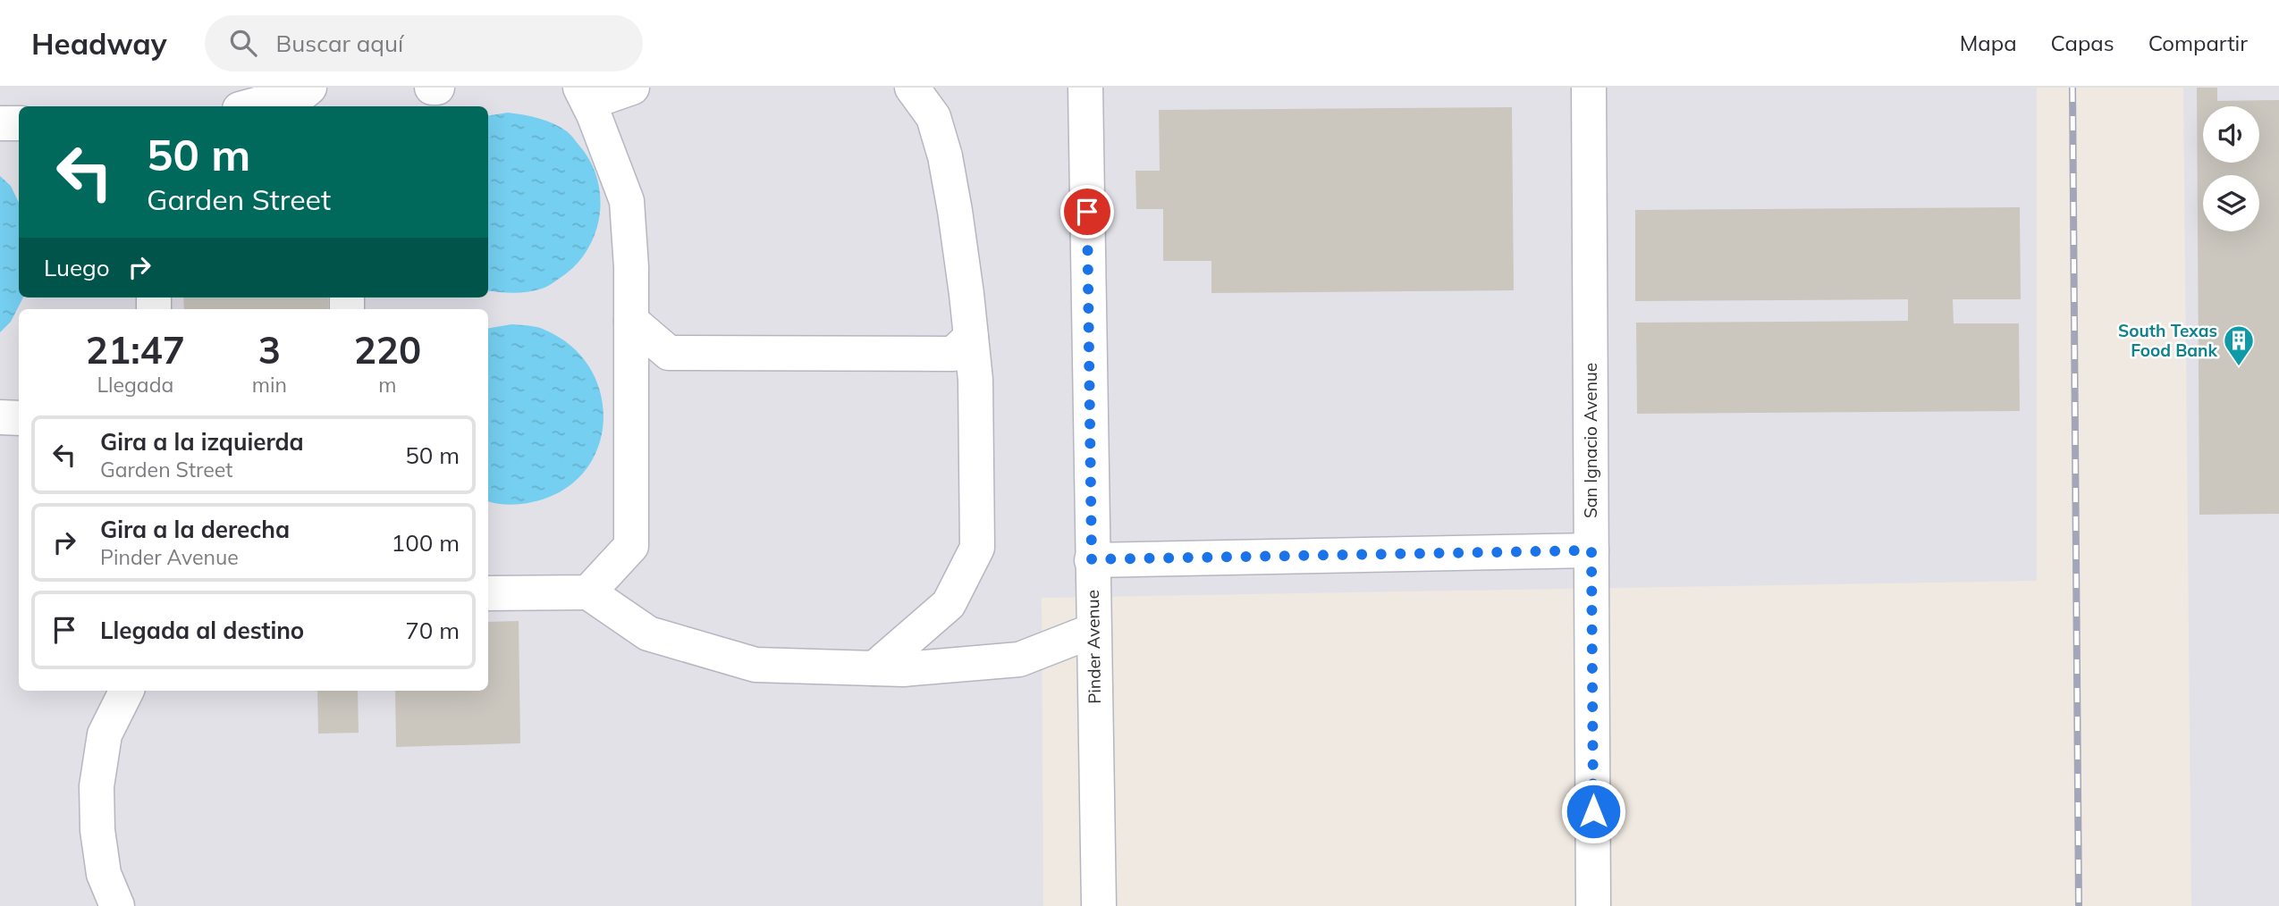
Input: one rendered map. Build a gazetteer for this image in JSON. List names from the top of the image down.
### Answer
{
  "streets": {
    "street": ["San Ignacio Avenue", "Pinder Avenue"]
  },
  "places": {
    "building": ["South Texas Food Bank"]
  },
  "page": {
    "header": "Headway",
    "search": "Buscar aquí",
    "nav": ["Mapa", "Capas", "Compartir"],
    "turn": ["50 m", "Garden Street"],
    "then": "Luego",
    "eta": [
      "21:47",
      "Llegada",
      "3",
      "min",
      "220",
      "m"
    ],
    "list": [
      {
        "name": "Gira a la izquierda",
        "note": "Garden Street",
        "value": "50 m"
      },
      {
        "name": "Gira a la derecha",
        "note": "Pinder Avenue",
        "value": "100 m"
      },
      {
        "name": "Llegada al destino",
        "value": "70 m"
      }
    ]
  }
}
